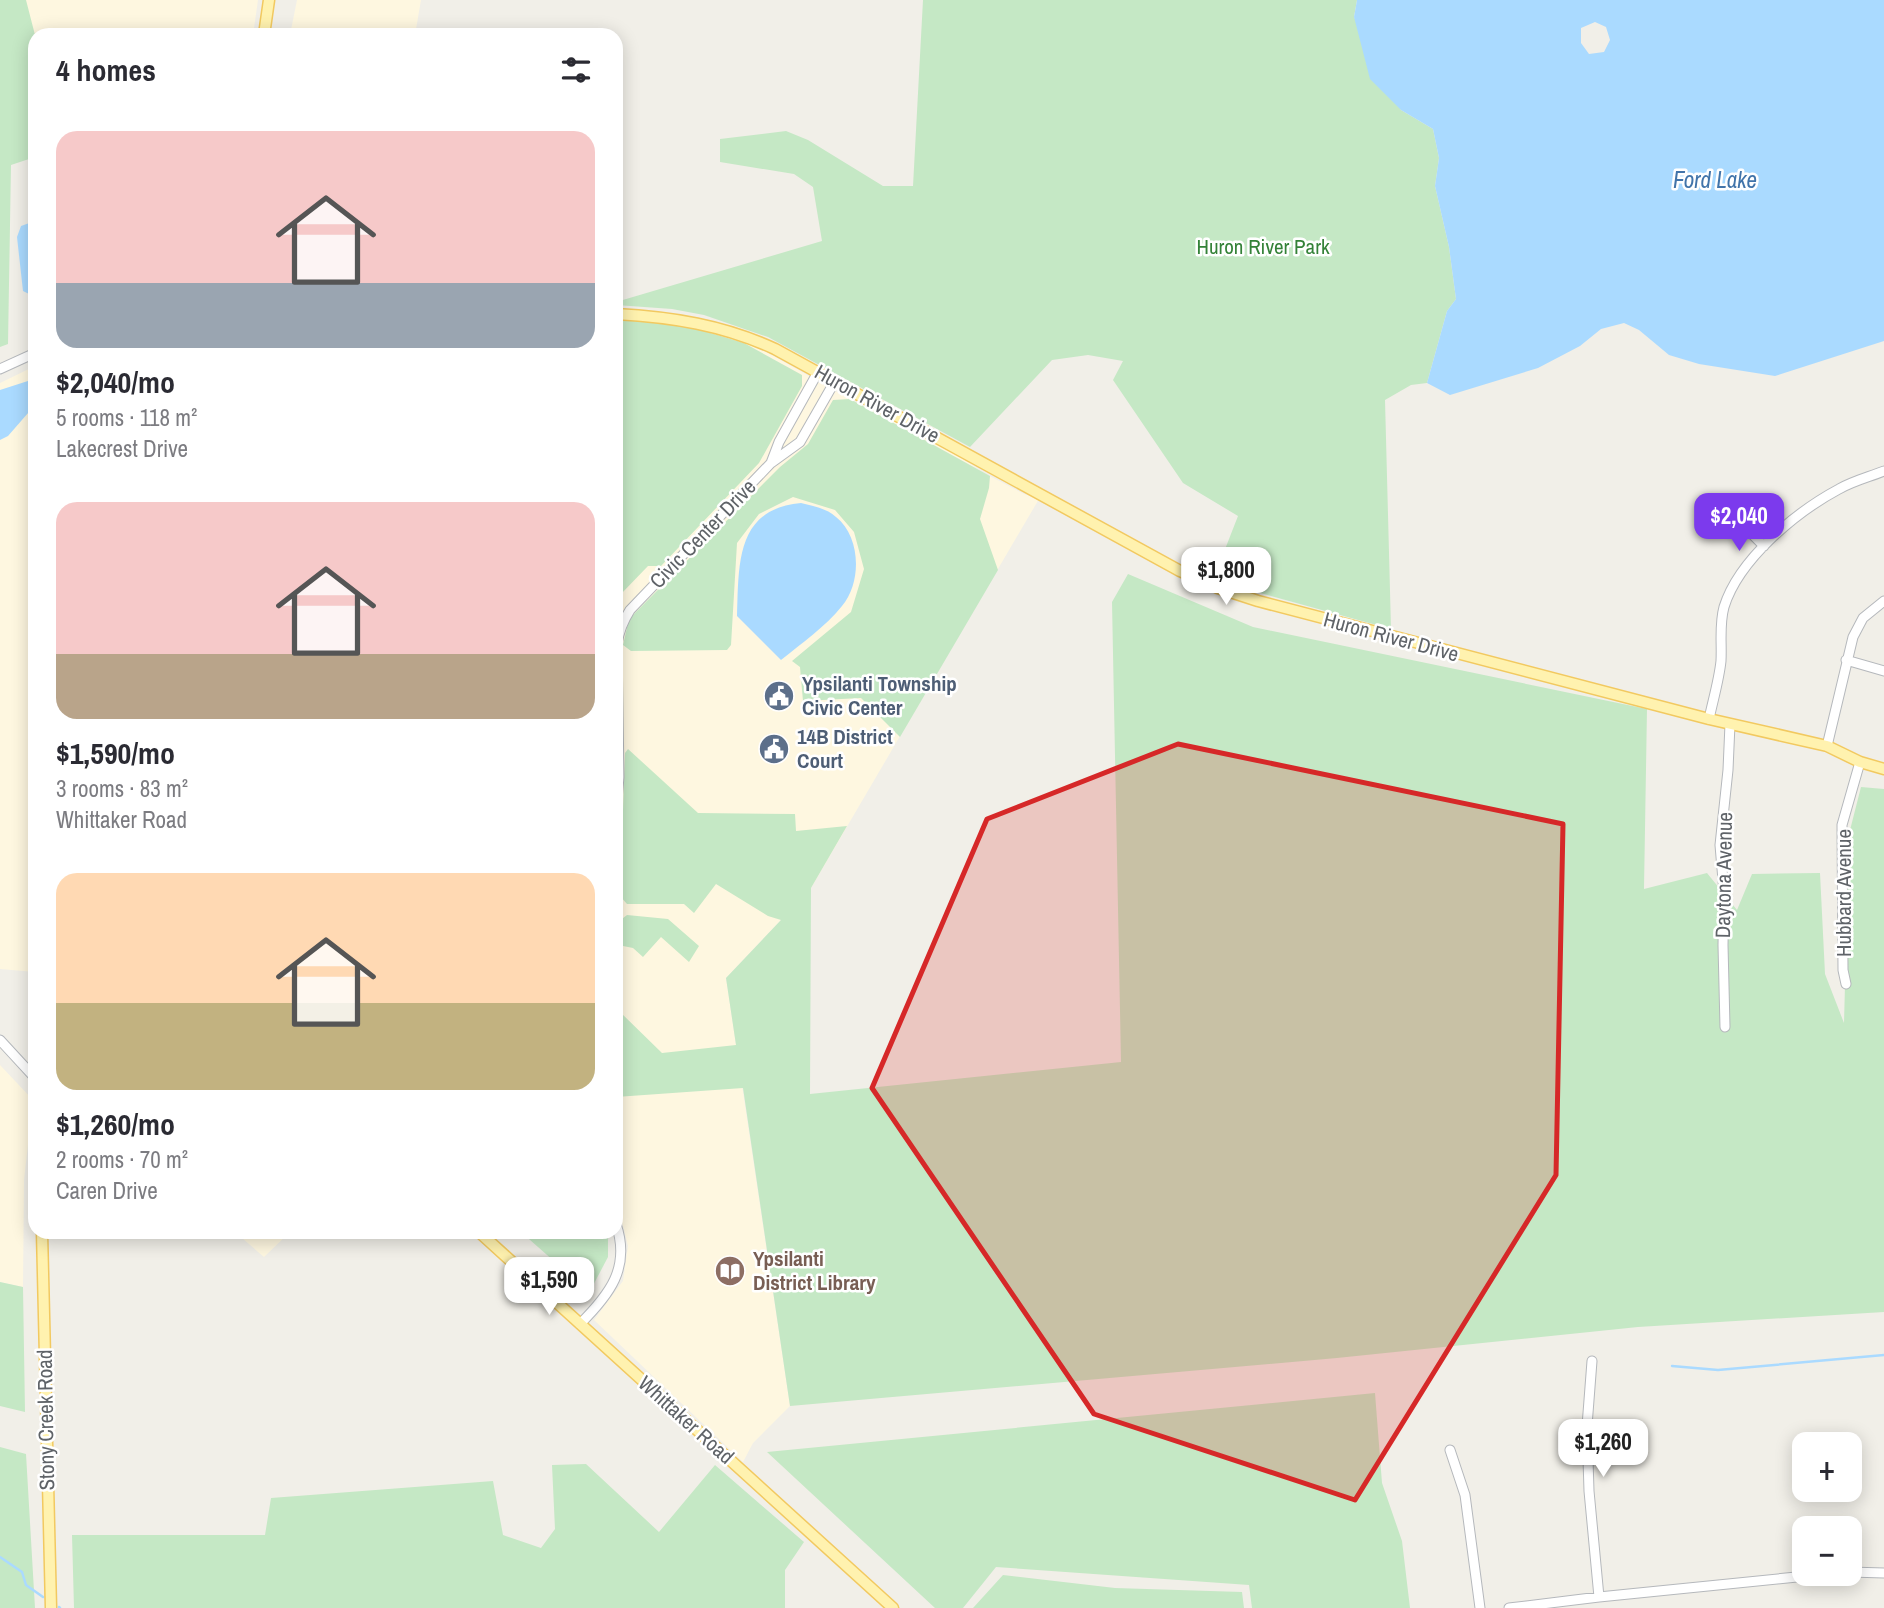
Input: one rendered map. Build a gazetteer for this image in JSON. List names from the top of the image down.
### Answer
{
  "streets": {
    "main road": ["Huron River Drive", "Stony Creek Road", "Whittaker Road"],
    "street": ["Civic Center Drive", "Daytona Avenue", "Hubbard Avenue"]
  },
  "crossings": [
    ["Huron River Drive", "Civic Center Drive"],
    ["Huron River Drive", "Daytona Avenue"],
    ["Huron River Drive", "Hubbard Avenue"]
  ],
  "water": ["Ford Lake"],
  "parks": ["Huron River Park"],
  "places": {
    "public building": ["Ypsilanti Township Civic Center", "14B District Court"],
    "library": ["Ypsilanti District Library"]
  },
  "page": {
    "heading": "4 homes",
    "list": [
      {
        "name": "$2,040/mo",
        "note": "5 rooms · 118 m² · Lakecrest Drive"
      },
      {
        "name": "$1,590/mo",
        "note": "3 rooms · 83 m² · Whittaker Road"
      },
      {
        "name": "$1,260/mo",
        "note": "2 rooms · 70 m² · Caren Drive"
      }
    ],
    "price": [
      "$2,040",
      "$1,800",
      "$1,590",
      "$1,260"
    ],
    "map_buttons": ["+", "−"]
  }
}
